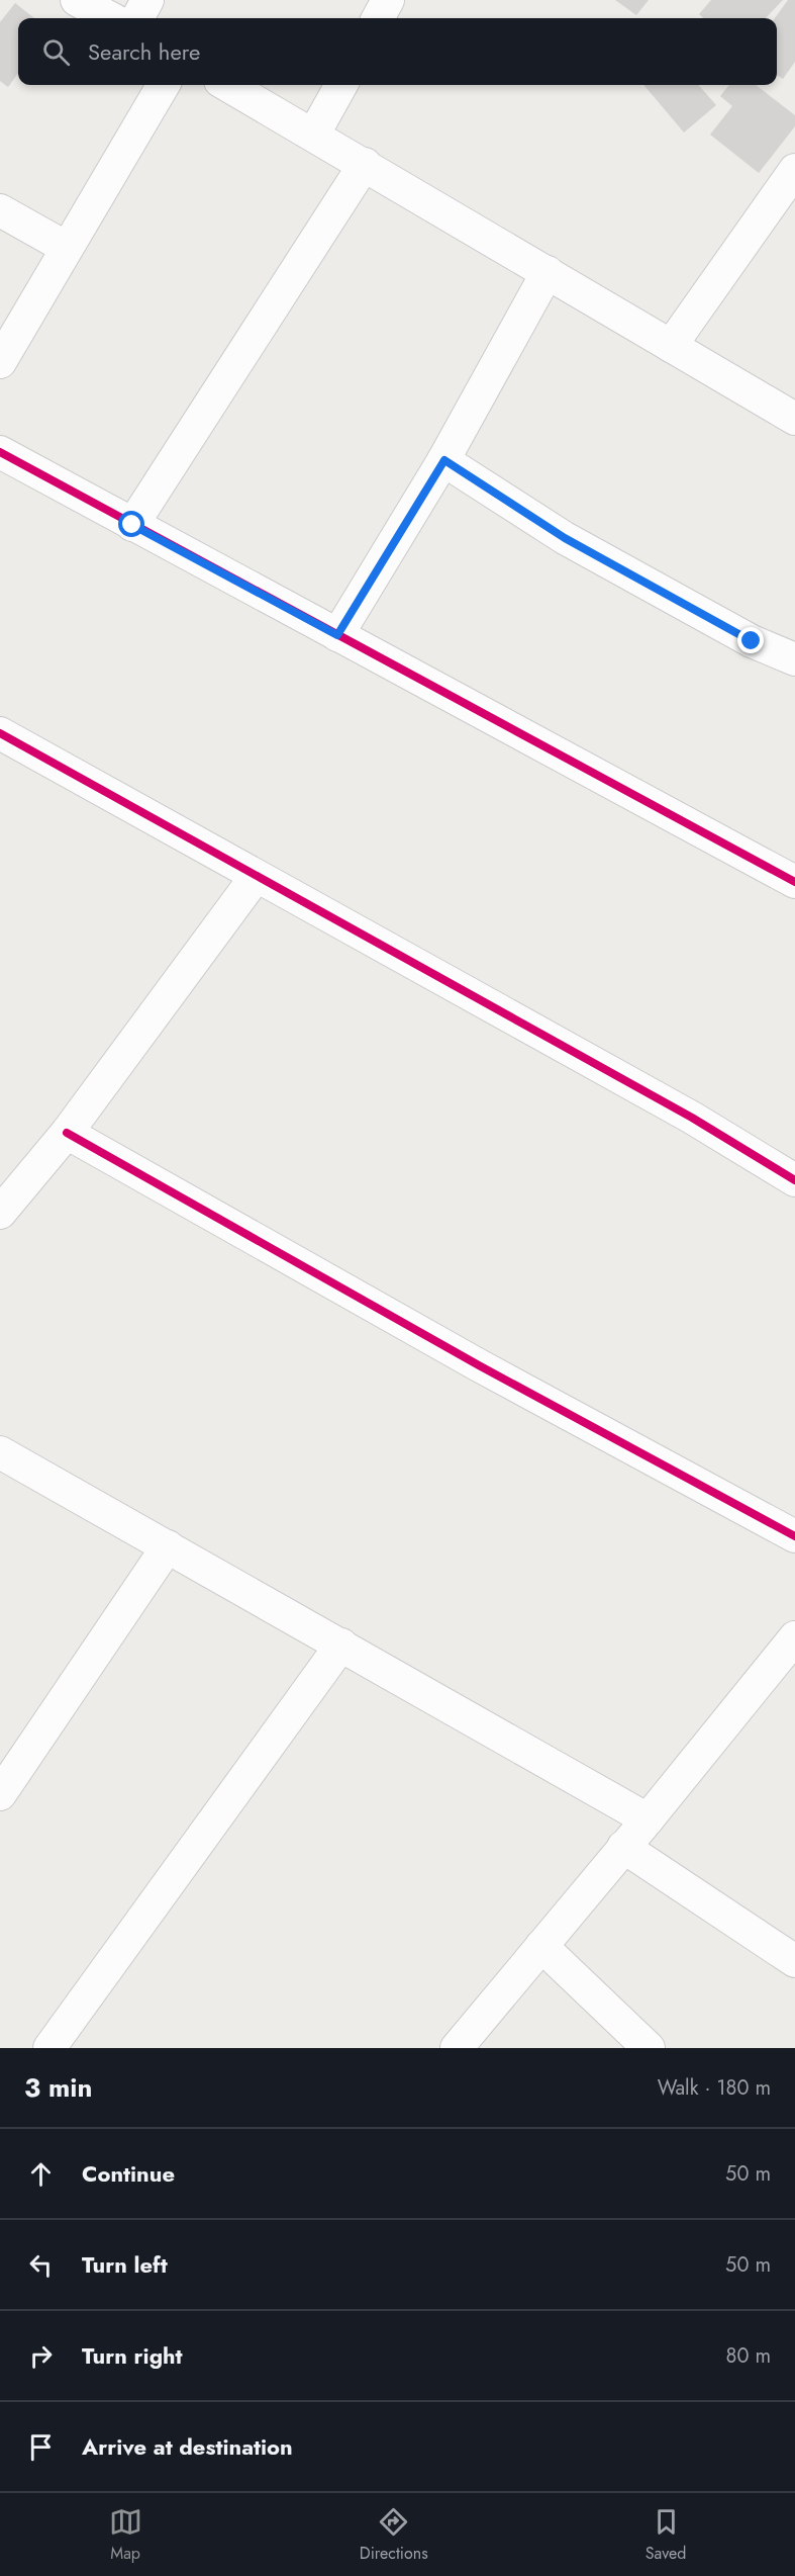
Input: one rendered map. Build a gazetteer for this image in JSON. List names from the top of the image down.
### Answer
{
  "page": {
    "search": "Search here",
    "heading": ["3 min", "Walk · 180 m"],
    "list": [
      ["Continue", "50 m"],
      ["Turn left", "50 m"],
      ["Turn right", "80 m"],
      "Arrive at destination"
    ],
    "nav": ["Map", "Directions", "Saved"]
  }
}
